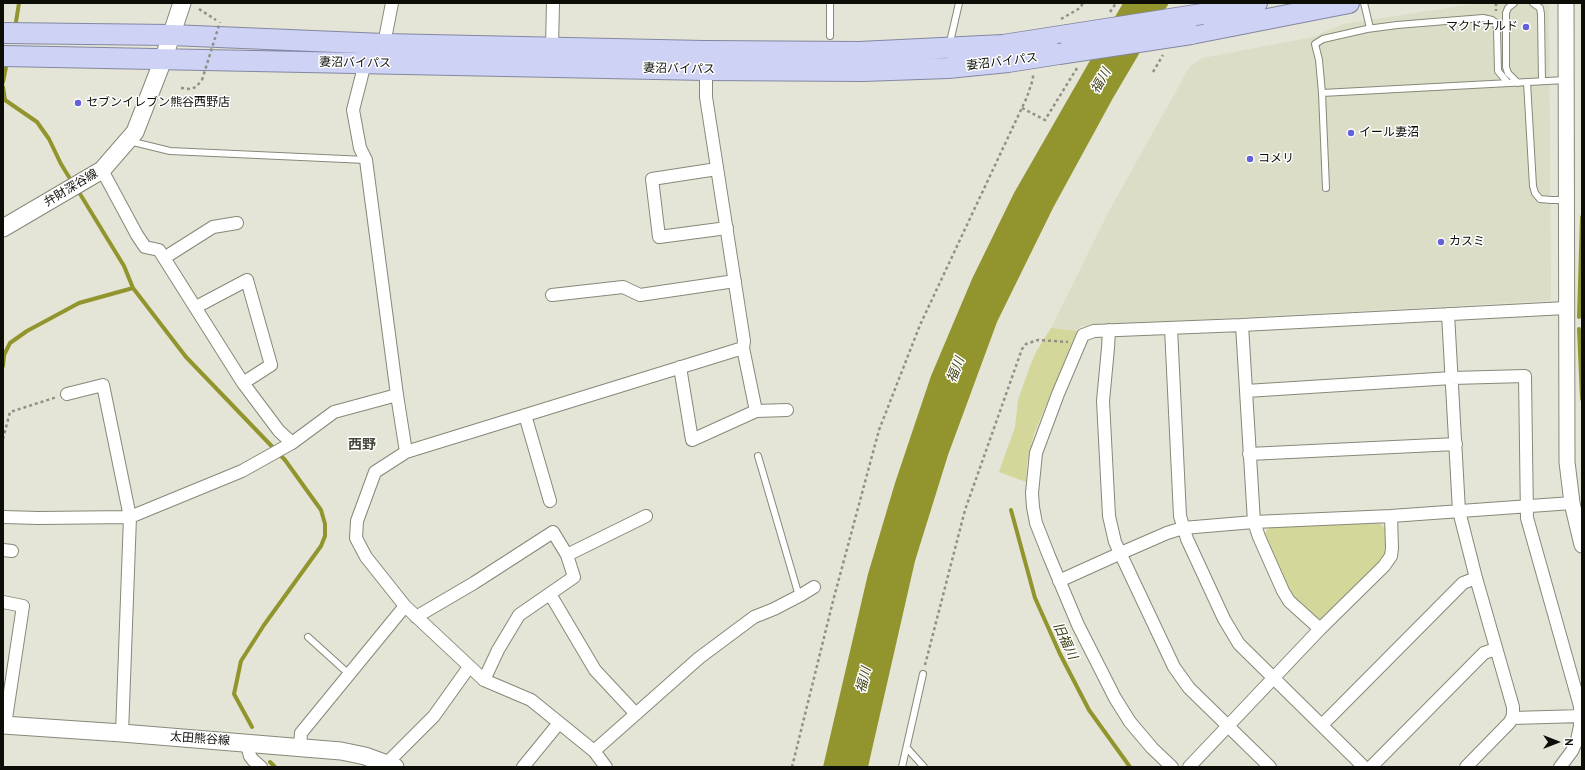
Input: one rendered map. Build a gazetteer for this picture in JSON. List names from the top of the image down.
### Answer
{
  "streets": {
    "highway": ["妻沼バイパス"],
    "main road": ["弁財深谷線", "太田熊谷線"]
  },
  "crossings": [
    ["妻沼バイパス", "弁財深谷線"]
  ],
  "districts": ["西野"],
  "water": ["福川", "旧福川"],
  "places": [
    "マクドナルド",
    "セブンイレブン熊谷西野店",
    "イール妻沼",
    "コメリ",
    "カスミ"
  ],
  "north": "right"
}
